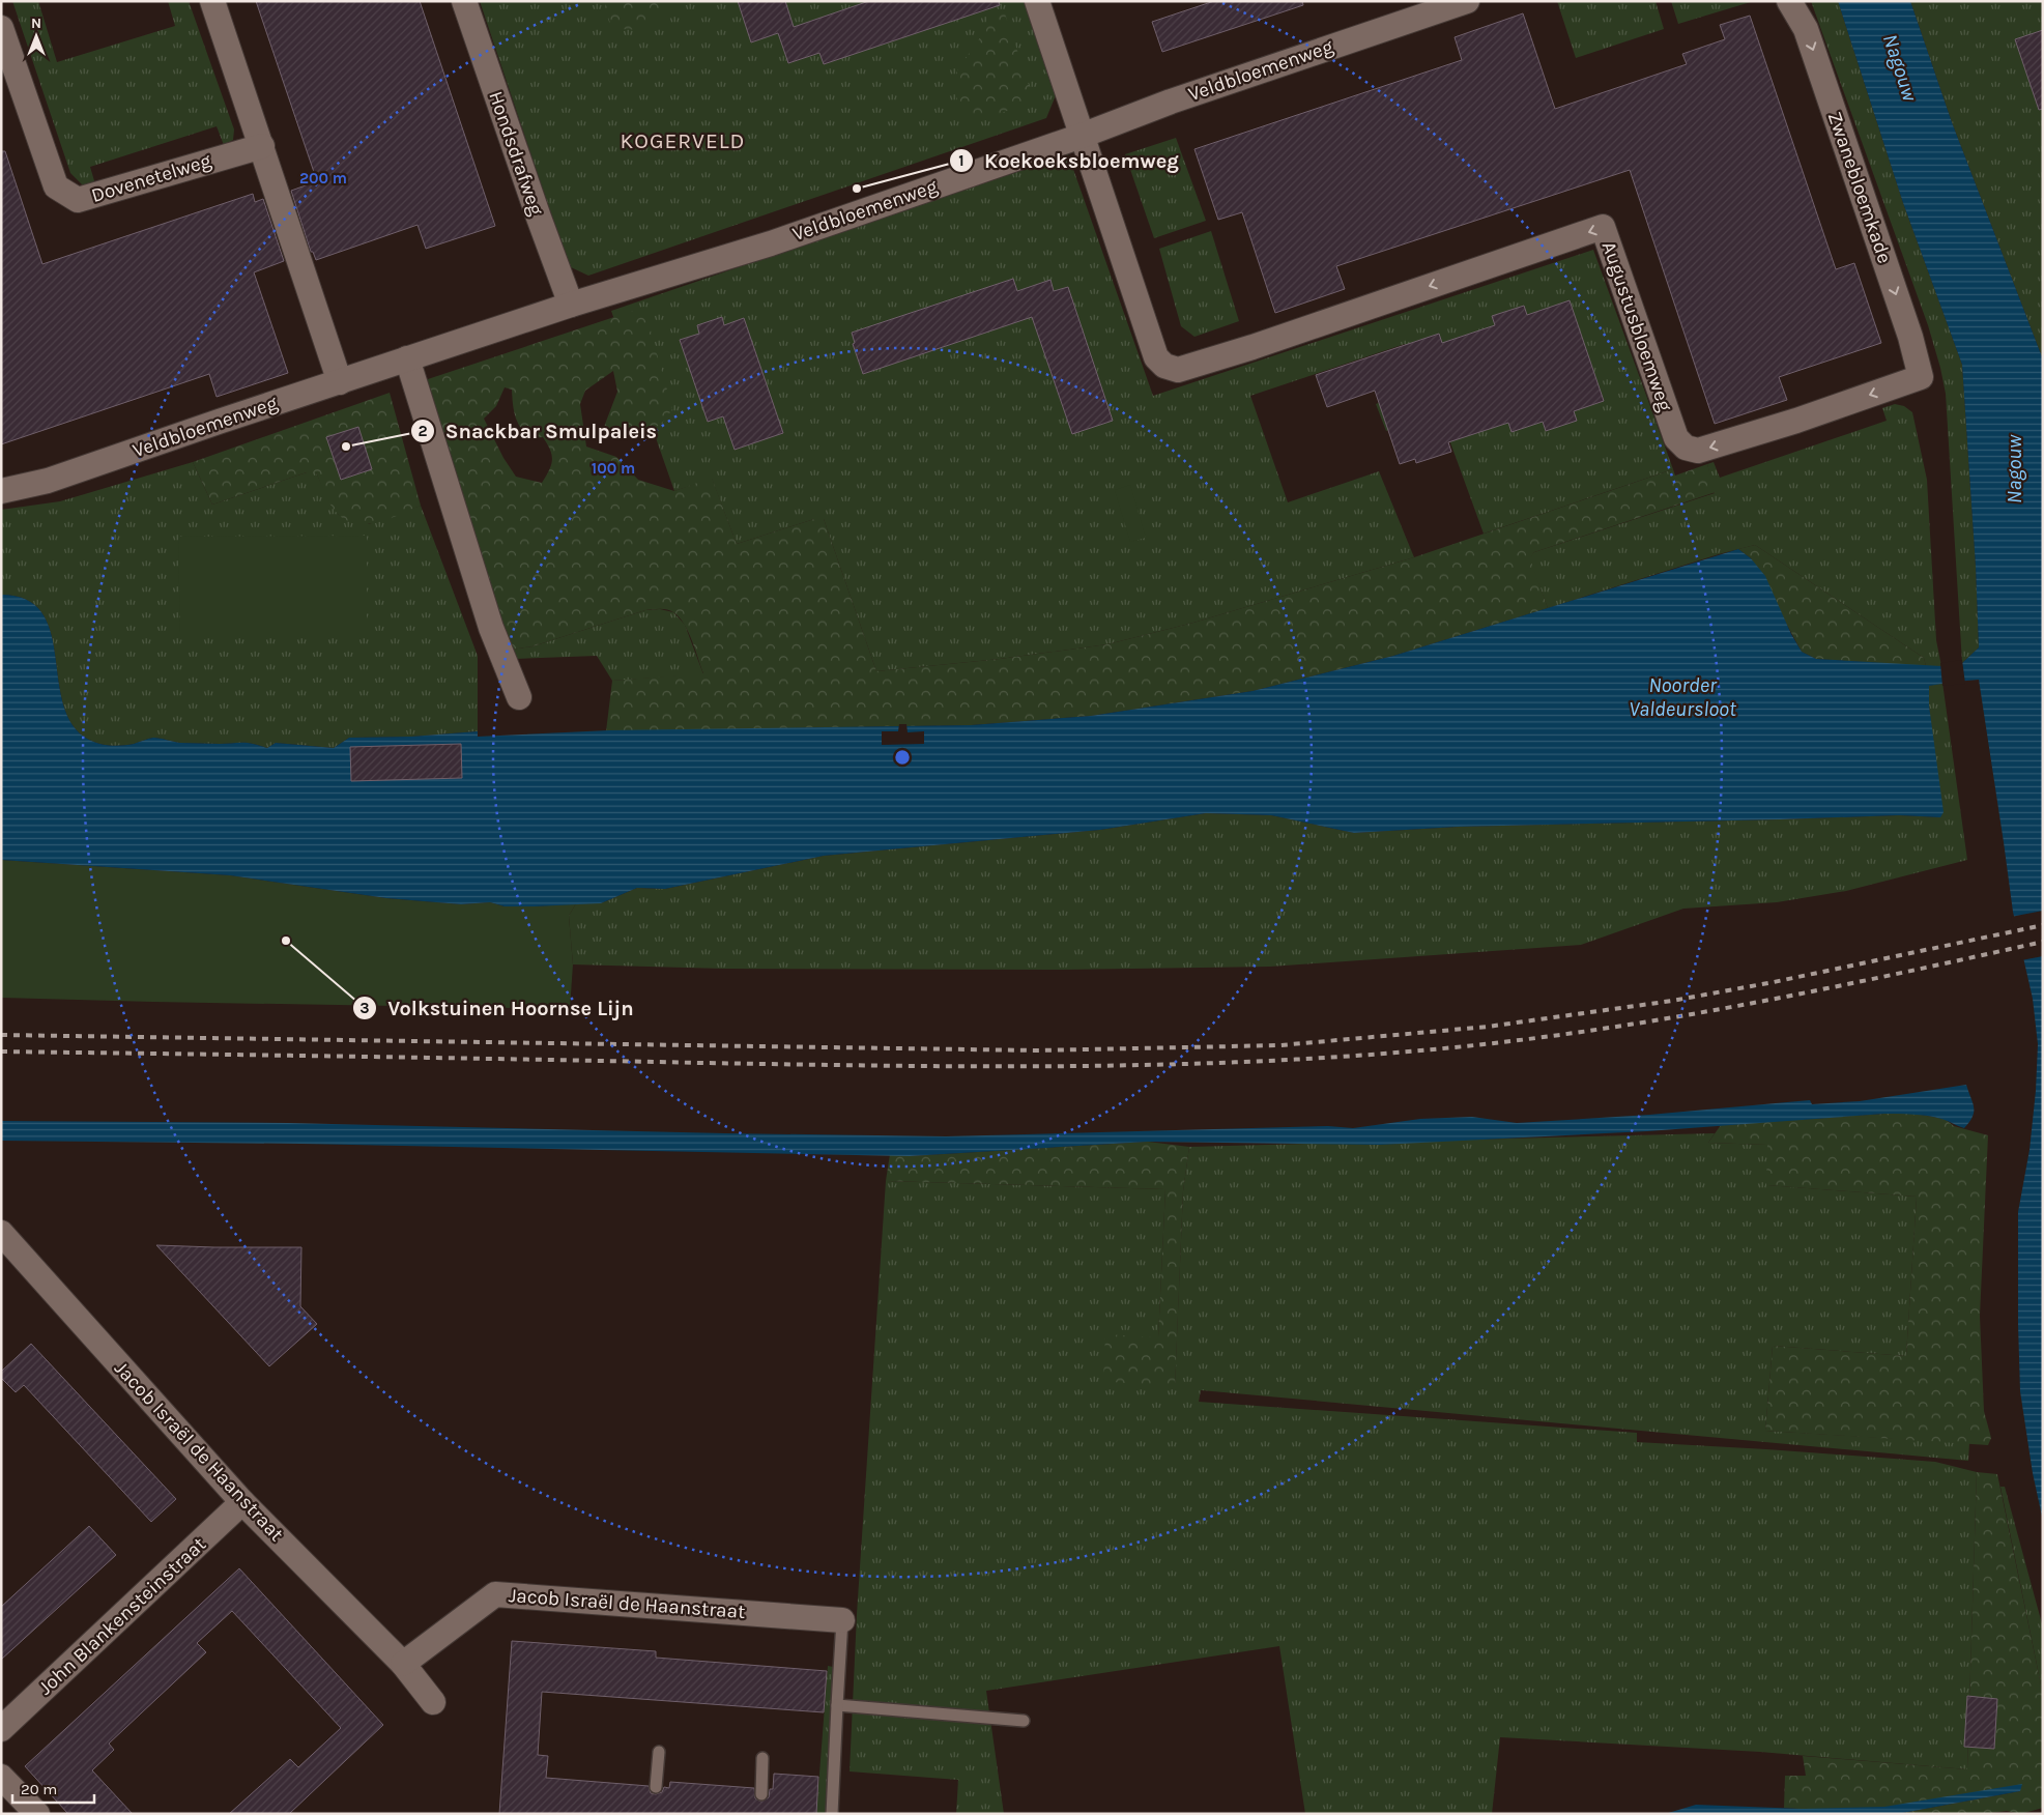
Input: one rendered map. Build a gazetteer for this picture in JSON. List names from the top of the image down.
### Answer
{
  "streets": {
    "street": [
      "Veldbloemenweg",
      "Hondsdrafweg",
      "Dovenetelweg",
      "Zwanebloemkade",
      "Augustusbloemweg",
      "Jacob Israël de Haanstraat",
      "John Blankensteinstraat"
    ]
  },
  "crossings": [
    ["Veldbloemenweg", "Hondsdrafweg"],
    ["Veldbloemenweg", "Augustusbloemweg"],
    ["Zwanebloemkade", "Augustusbloemweg"],
    ["Jacob Israël de Haanstraat", "John Blankensteinstraat"]
  ],
  "one_way": ["Zwanebloemkade"],
  "districts": ["KOGERVELD"],
  "water": ["Nagouw", "Noorder Valdeursloot"],
  "places": ["Koekoeksbloemweg", "Snackbar Smulpaleis", "Volkstuinen Hoornse Lijn"],
  "scale_bar": "20 m",
  "north": "top",
  "rings": ["200 m", "100 m"]
}
